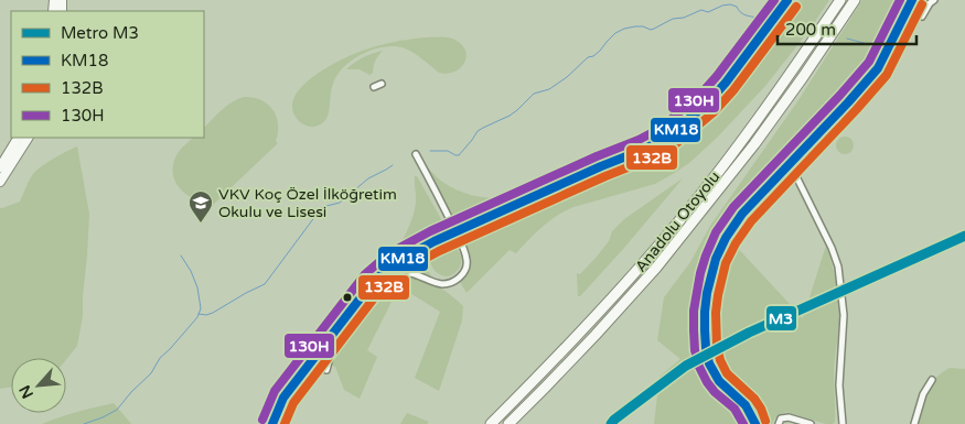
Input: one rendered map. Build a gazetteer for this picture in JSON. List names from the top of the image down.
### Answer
{
  "streets": {
    "highway": ["Anadolu Otoyolu"]
  },
  "places": {
    "school or university": ["VKV Koç Özel İlköğretim Okulu ve Lisesi"]
  },
  "lines": [
    "transit line KM18",
    "transit line 130H",
    "transit line 132B",
    "metro line M3"
  ],
  "legend": [
    "Metro M3",
    "KM18",
    "132B",
    "130H"
  ],
  "scale_bar": "200 m",
  "north": "bottom left"
}
